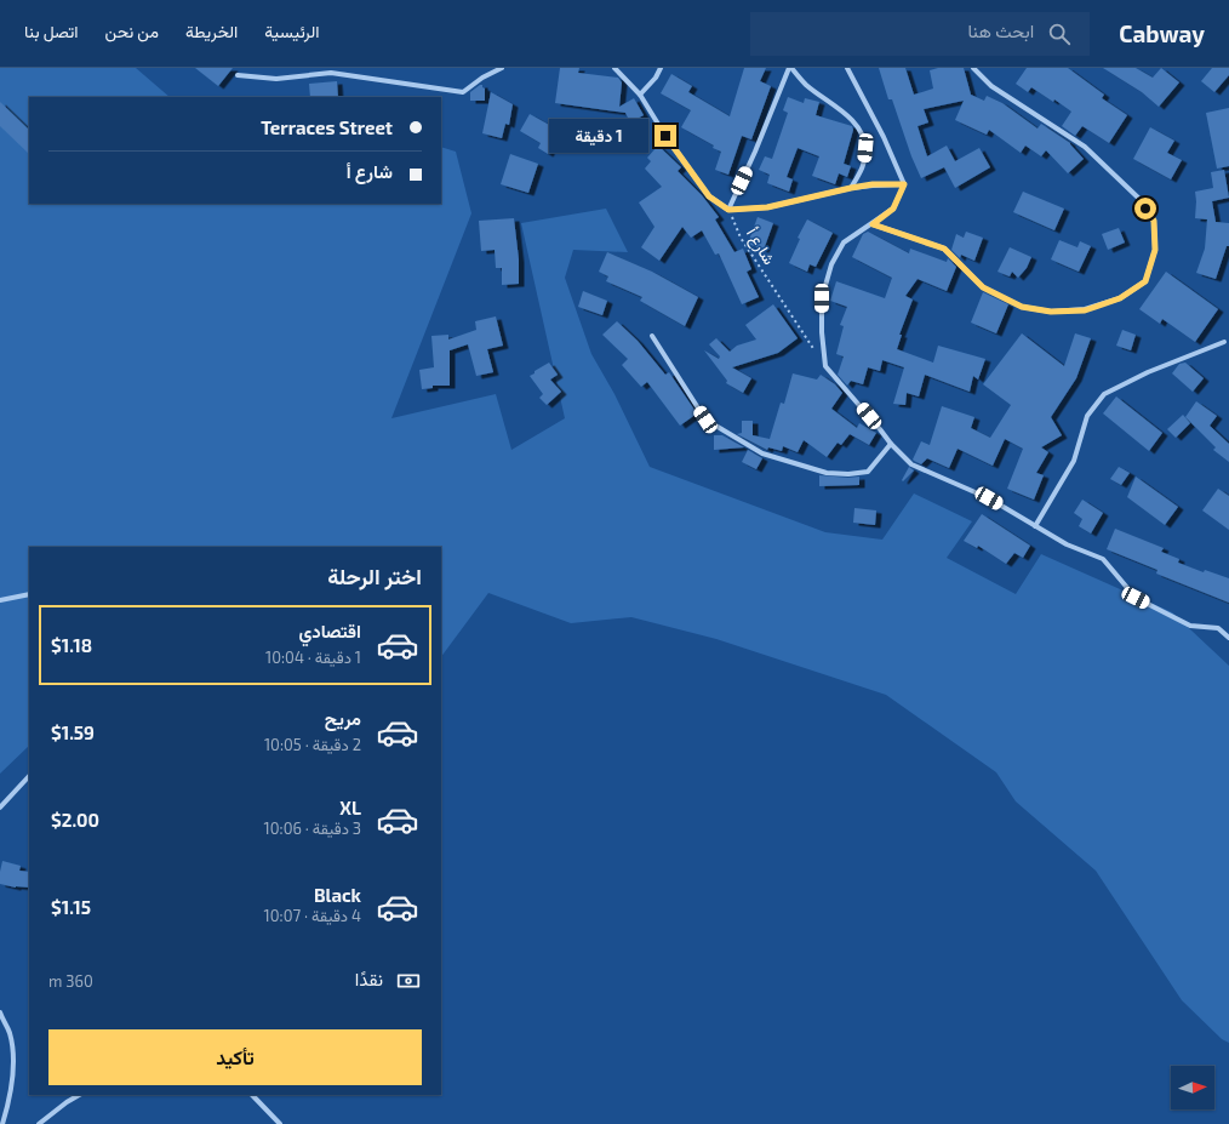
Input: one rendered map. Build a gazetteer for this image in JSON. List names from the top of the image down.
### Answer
{
  "streets": {
    "path": ["شارع أ"]
  },
  "north": "right",
  "page": {
    "header": "Cabway",
    "search": "ابحث هنا",
    "nav": [
      "الرئيسية",
      "الخريطة",
      "من نحن",
      "اتصل بنا"
    ],
    "banner": ["Terraces Street", "شارع أ"],
    "bubble": "1 دقيقة",
    "heading": "اختر الرحلة",
    "list": [
      {
        "name": "اقتصادي",
        "note": "1 دقيقة · 10:04",
        "value": "$1.18"
      },
      {
        "name": "مريح",
        "note": "2 دقيقة · 10:05",
        "value": "$1.59"
      },
      {
        "name": "XL",
        "note": "3 دقيقة · 10:06",
        "value": "$2.00"
      },
      {
        "name": "Black",
        "note": "4 دقيقة · 10:07",
        "value": "$1.15"
      }
    ],
    "pay": ["نقدًا", "360 m"],
    "buttons": "تأكيد"
  }
}
